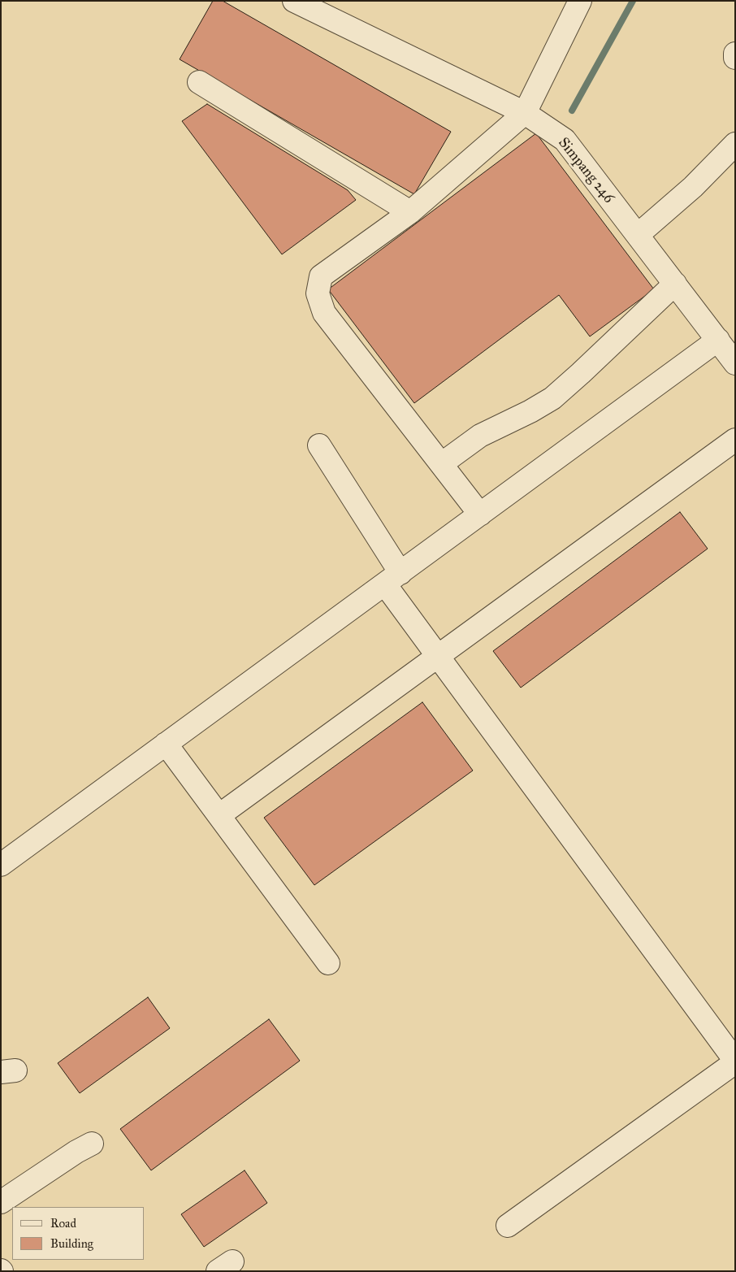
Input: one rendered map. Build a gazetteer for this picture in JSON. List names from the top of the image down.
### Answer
{
  "streets": {
    "street": ["Simpang 246"]
  },
  "legend": ["Road", "Building"]
}
